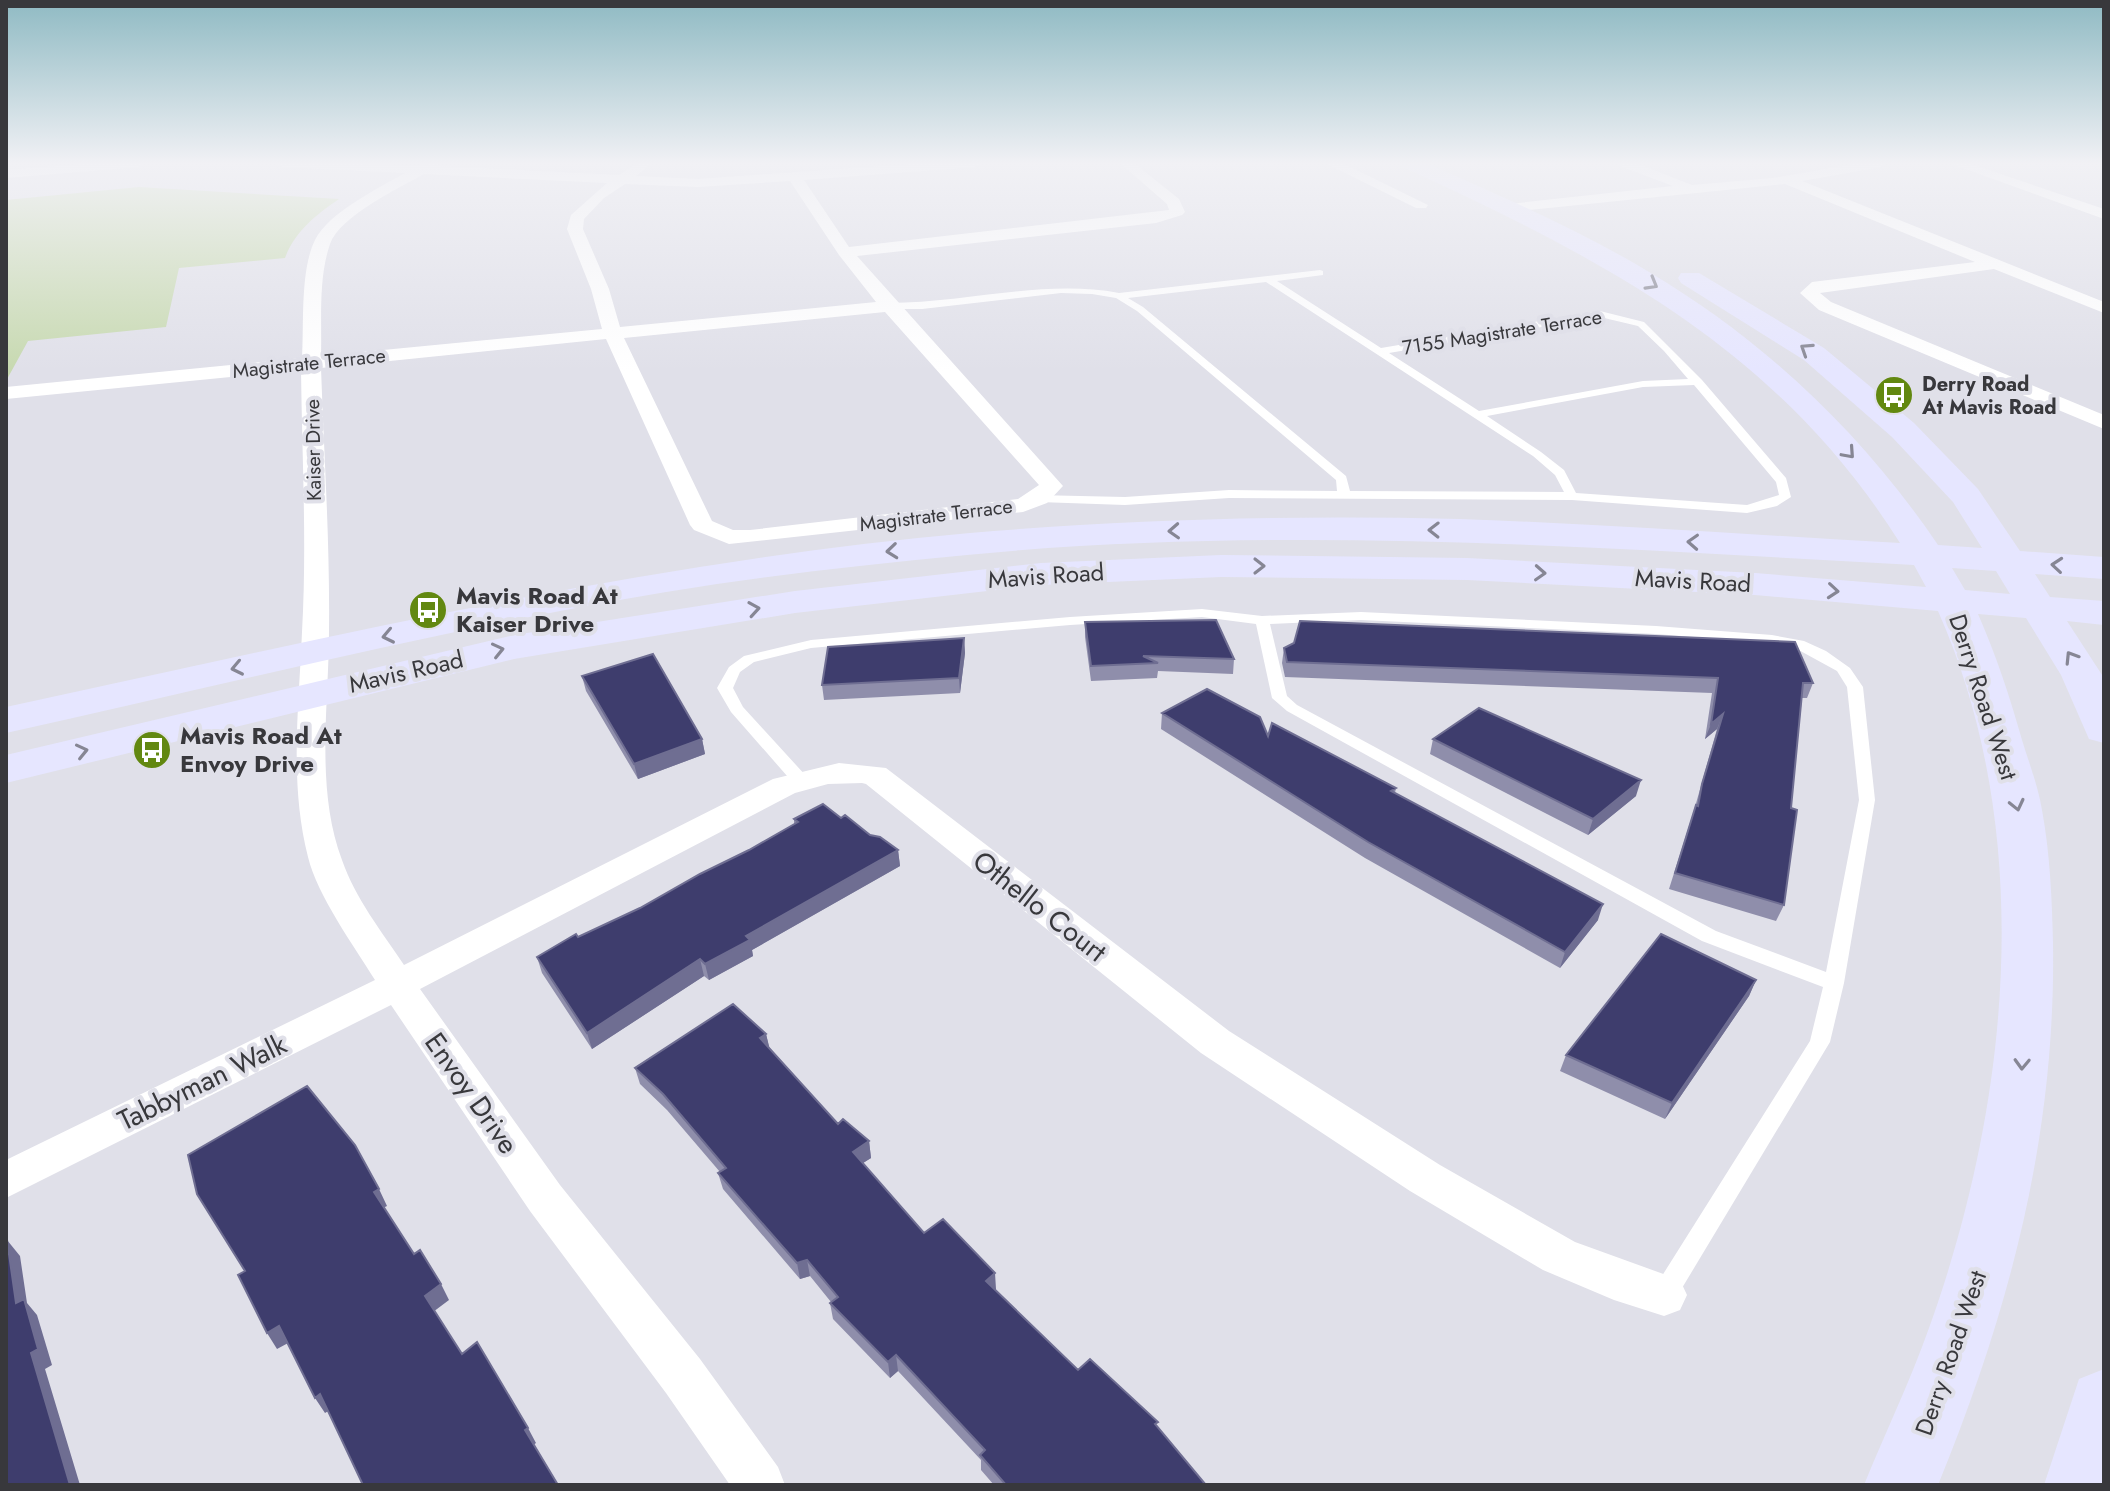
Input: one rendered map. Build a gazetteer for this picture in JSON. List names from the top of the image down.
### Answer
{
  "streets": {
    "main road": ["Mavis Road", "Derry Road West"],
    "street": [
      "Magistrate Terrace",
      "Kaiser Drive",
      "Othello Court",
      "Tabbyman Walk",
      "Envoy Drive"
    ],
    "lane": ["7155 Magistrate Terrace"]
  },
  "crossings": [
    ["7155 Magistrate Terrace", "Magistrate Terrace"],
    ["Magistrate Terrace", "Kaiser Drive"],
    ["Kaiser Drive", "Mavis Road"],
    ["Kaiser Drive", "Envoy Drive"],
    ["Mavis Road", "Derry Road West"],
    ["Mavis Road", "Envoy Drive"],
    ["Othello Court", "Tabbyman Walk"],
    ["Othello Court", "Envoy Drive"],
    ["Tabbyman Walk", "Envoy Drive"]
  ],
  "one_way": ["Derry Road West"],
  "places": {
    "bus stop": ["Derry Road At Mavis Road", "Mavis Road At Kaiser Drive", "Mavis Road At Envoy Drive"]
  }
}
